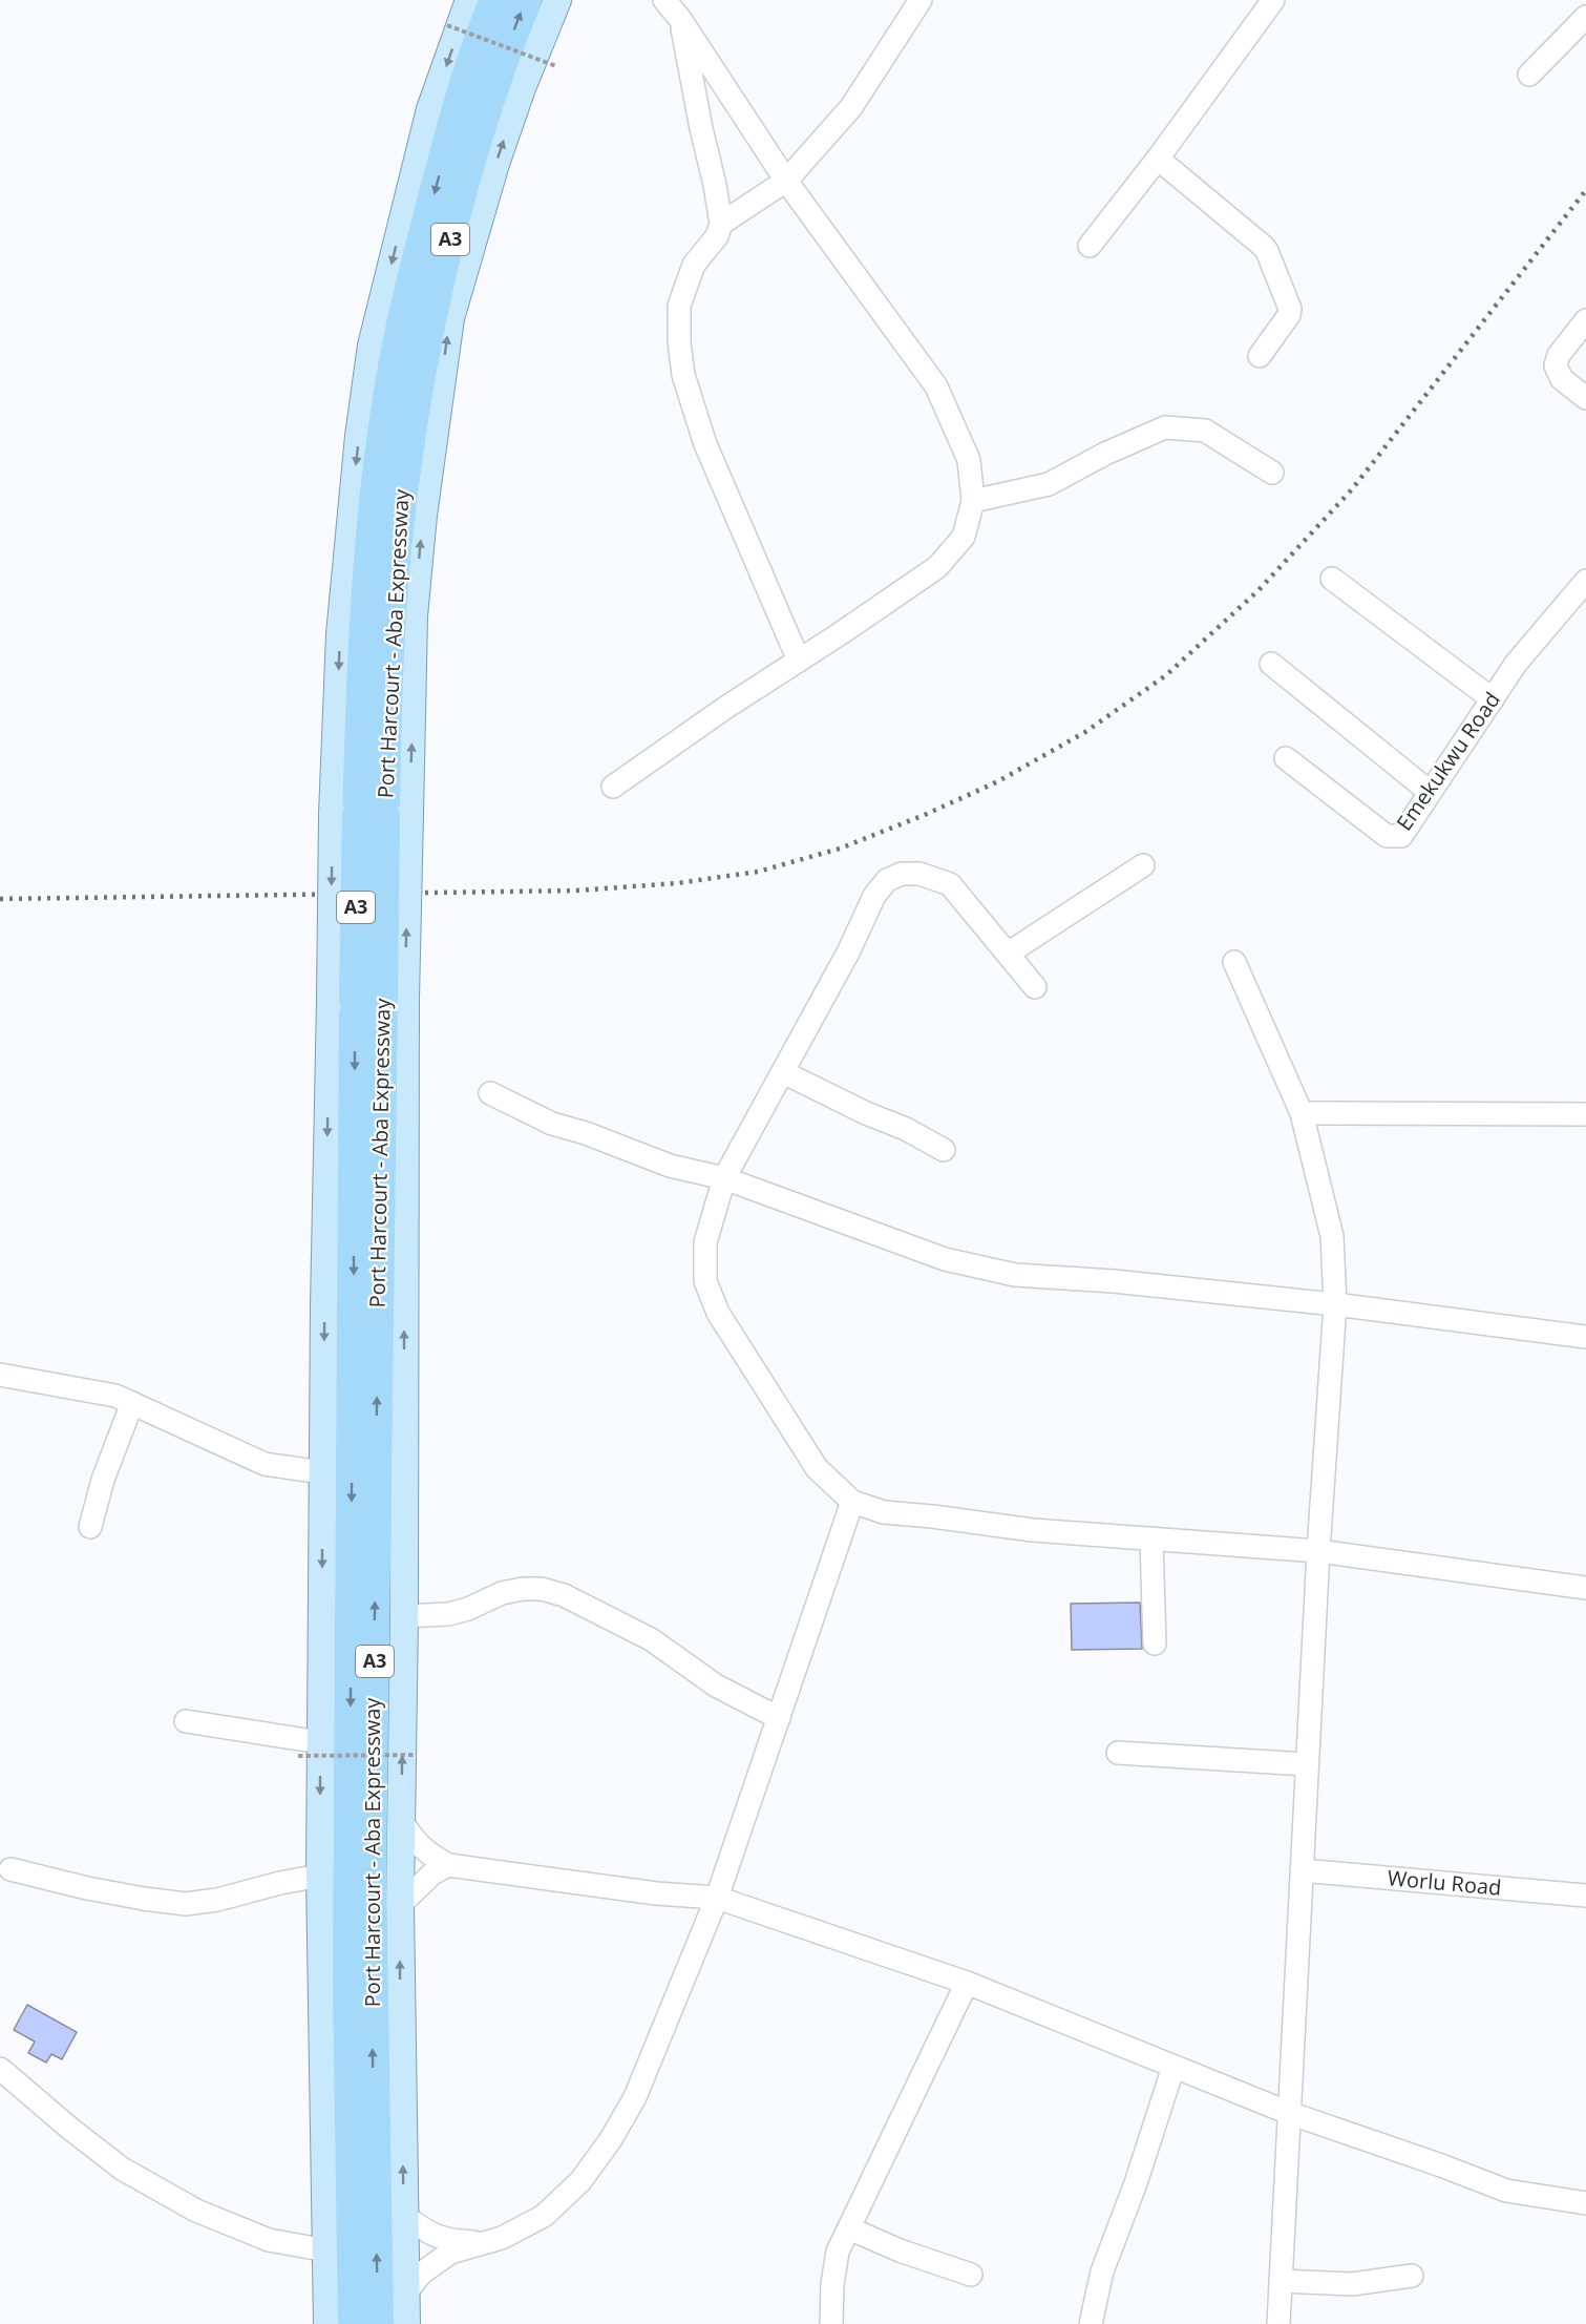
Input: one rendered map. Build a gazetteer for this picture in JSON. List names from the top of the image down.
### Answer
{
  "streets": {
    "highway": ["A3", "Port Harcourt - Aba Expressway"],
    "street": ["Emekukwu Road", "Worlu Road"]
  }
}
